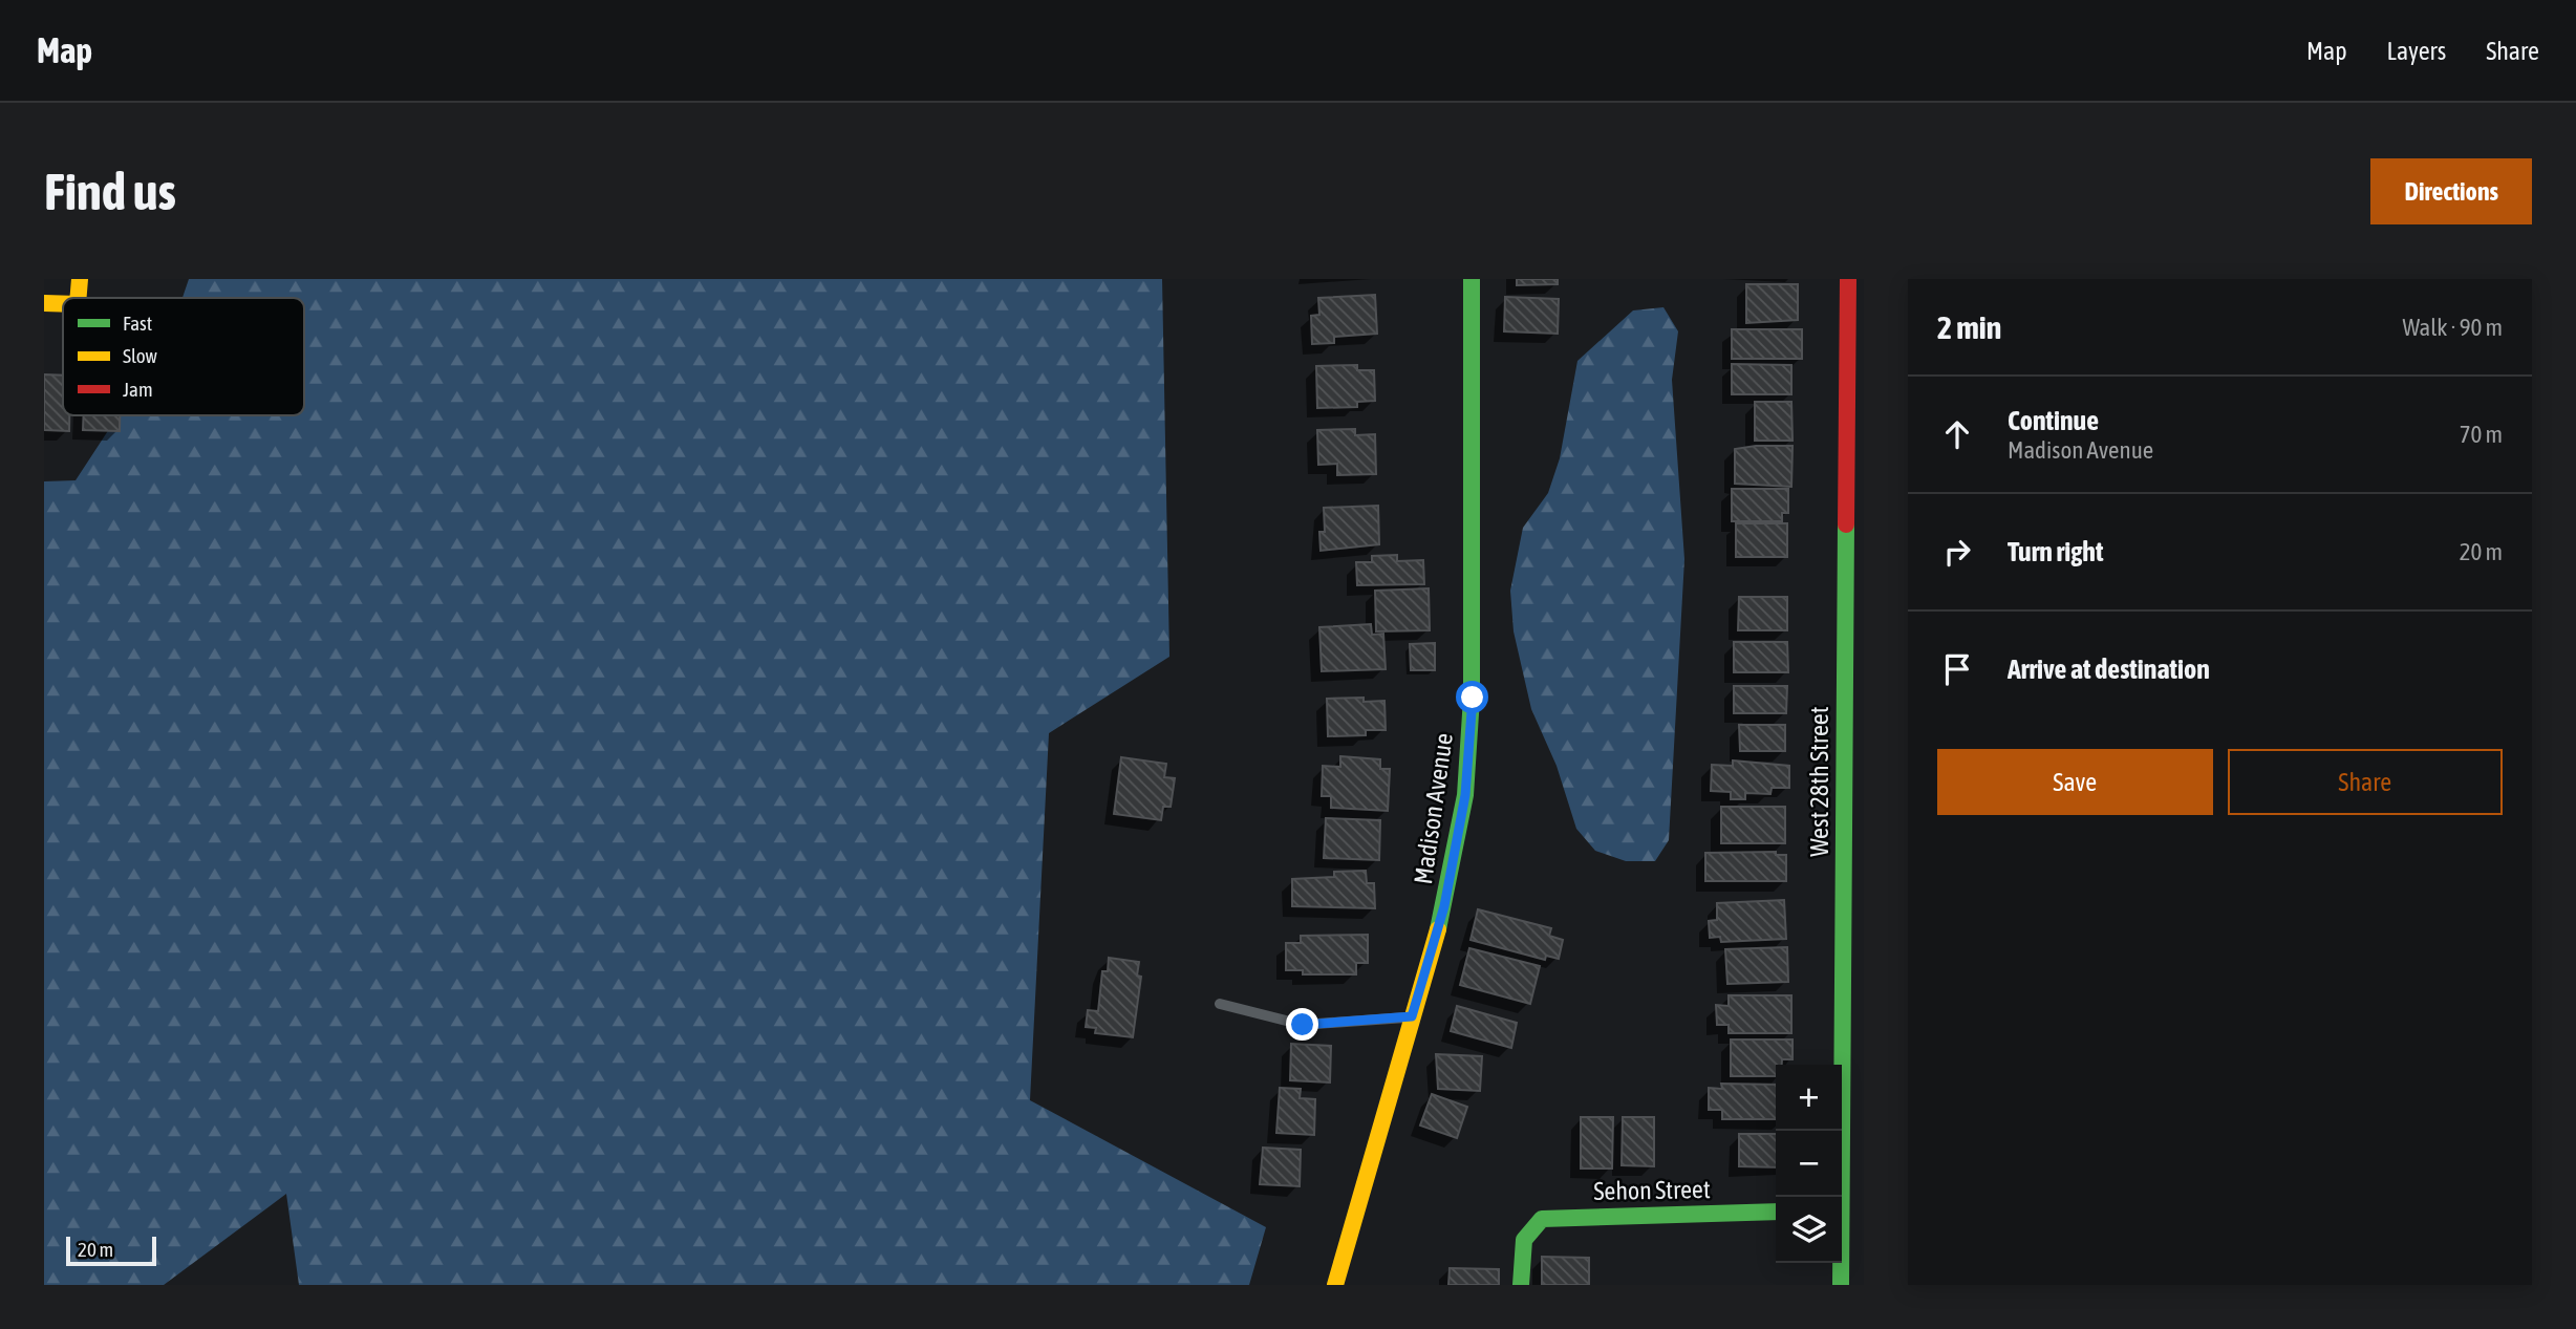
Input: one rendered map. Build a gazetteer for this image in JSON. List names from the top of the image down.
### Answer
{
  "streets": {
    "street": ["West 28th Street", "Madison Avenue", "Sehon Street"]
  },
  "legend": ["Fast", "Slow", "Jam"],
  "scale_bar": "20 m",
  "page": {
    "header": "Map",
    "nav": ["Map", "Layers", "Share"],
    "buttons": [
      "Directions",
      ["Save", "Share"]
    ],
    "title": "Find us",
    "heading": ["2 min", "Walk · 90 m"],
    "list": [
      ["Continue", "Madison Avenue", "70 m"],
      ["Turn right", "20 m"],
      "Arrive at destination"
    ],
    "map_buttons": ["+", "−"],
    "scale": "20 m"
  }
}
